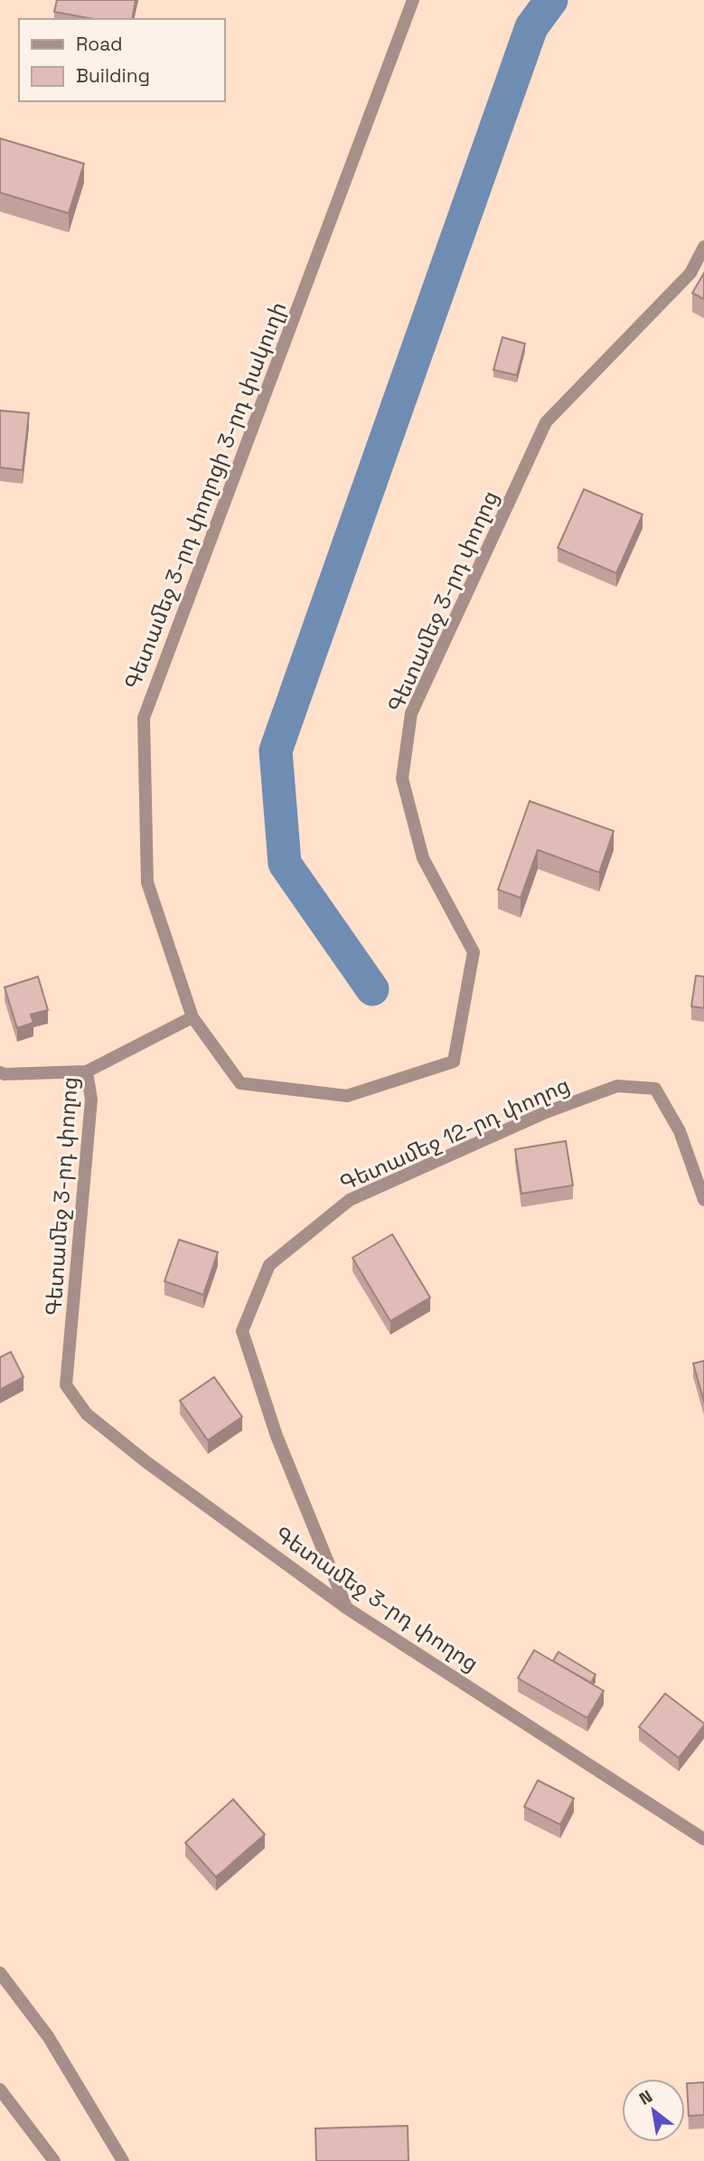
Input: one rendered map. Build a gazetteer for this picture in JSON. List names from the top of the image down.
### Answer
{
  "streets": {
    "street": ["Գետամեջ 3-րդ փողոցի 3-րդ փակուղի", "Գետամեջ 3-րդ փողոց", "Գետամեջ 12-րդ փողոց"]
  },
  "crossings": [
    ["Գետամեջ 3-րդ փողոցի 3-րդ փակուղի", "Գետամեջ 3-րդ փողոց"],
    ["Գետամեջ 3-րդ փողոց", "Գետամեջ 12-րդ փողոց"]
  ],
  "legend": ["Road", "Building"],
  "north": "top left"
}
